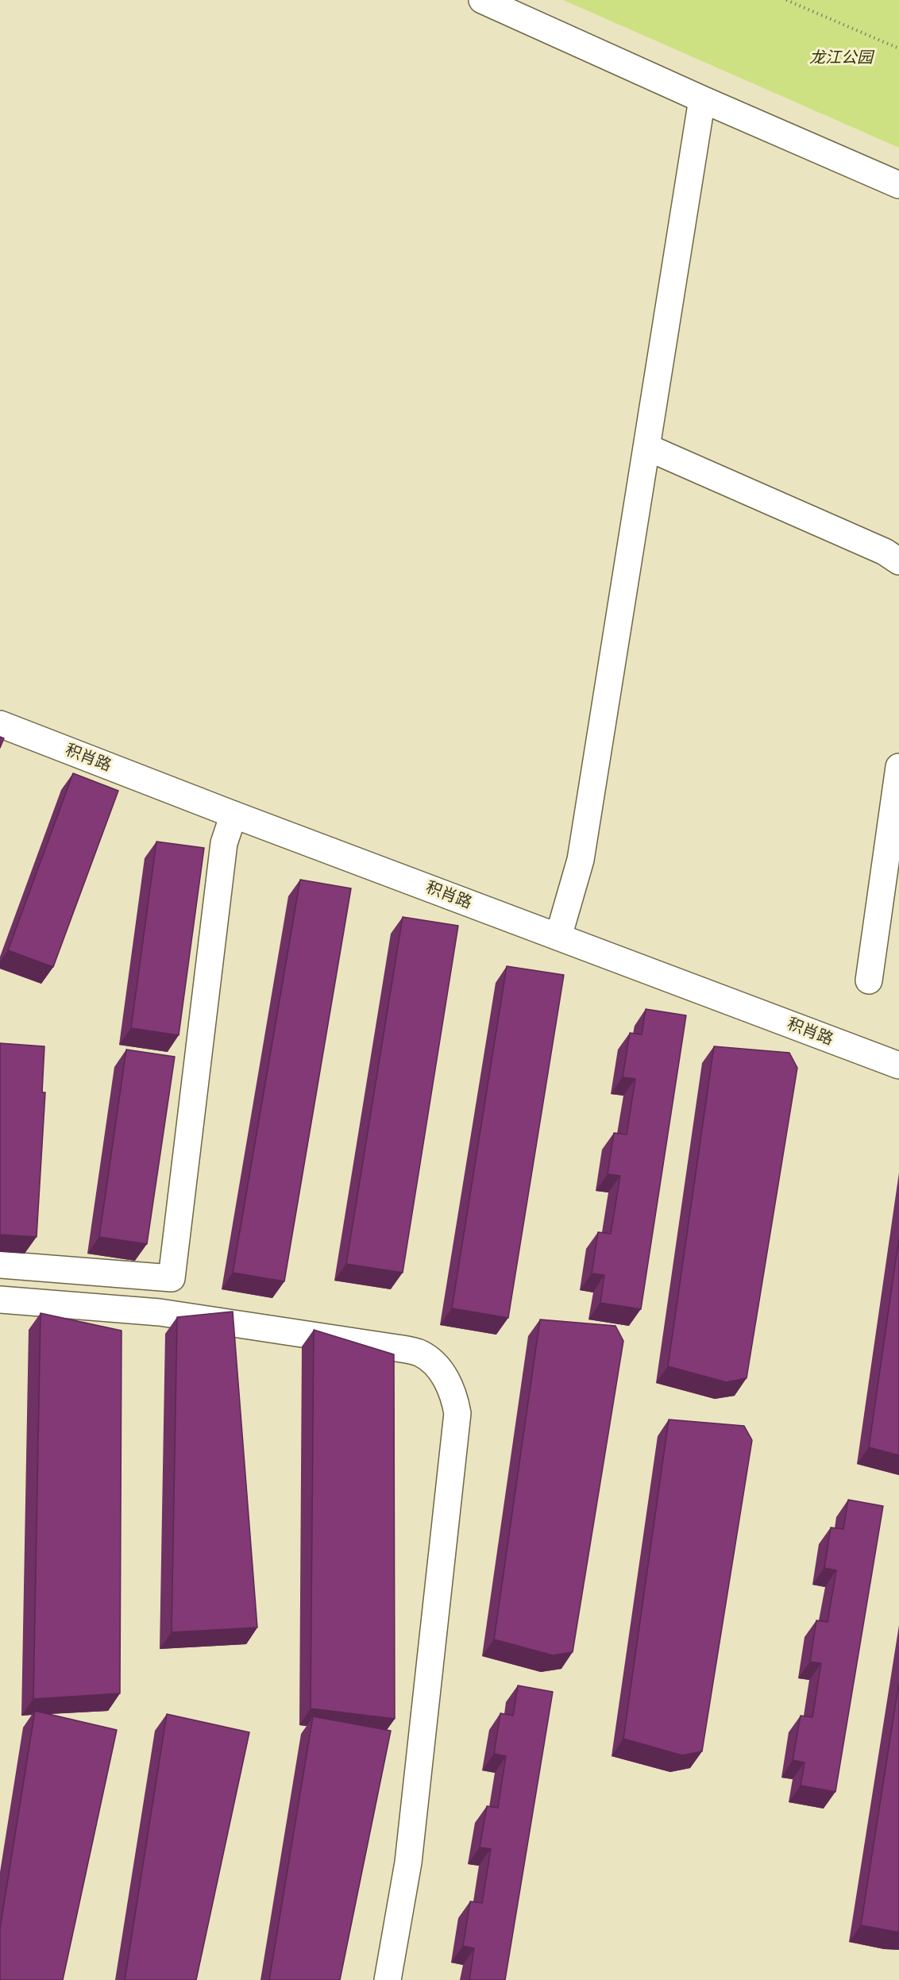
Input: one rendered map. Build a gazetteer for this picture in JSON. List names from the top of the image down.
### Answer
{
  "streets": {
    "street": ["积肖路"]
  },
  "parks": ["龙江公园"]
}
